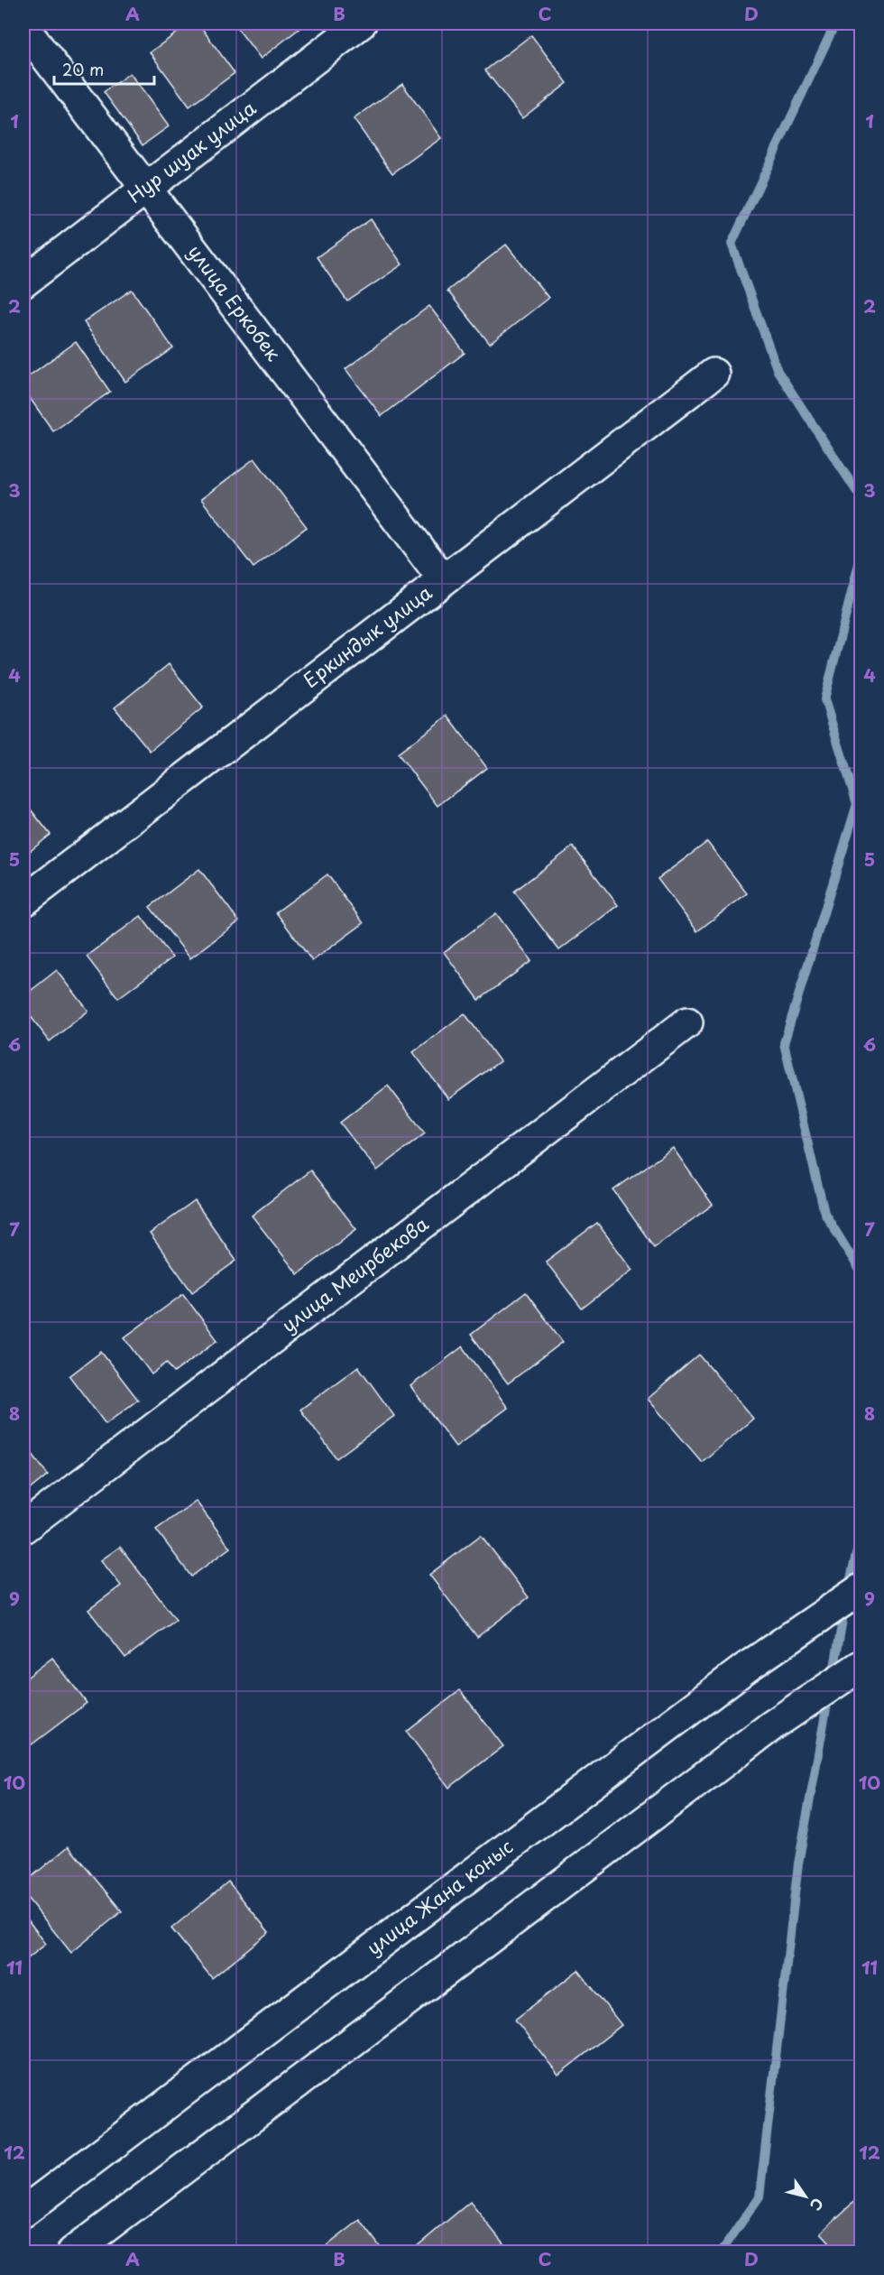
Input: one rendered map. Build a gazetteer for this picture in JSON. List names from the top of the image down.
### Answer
{
  "streets": {
    "street": [
      "Нур шуак улица",
      "улица Еркобек",
      "Еркиндык улица",
      "улица Меирбекова",
      "улица Жана коныс"
    ]
  },
  "crossings": [
    ["Нур шуак улица", "улица Еркобек"],
    ["улица Еркобек", "Еркиндык улица"]
  ],
  "scale_bar": "20 m",
  "north": "bottom right",
  "grid": {
    "columns": [
      "A",
      "B",
      "C",
      "D"
    ],
    "rows": [
      "1",
      "2",
      "3",
      "4",
      "5",
      "6",
      "7",
      "8",
      "9",
      "10",
      "11",
      "12"
    ]
  }
}
